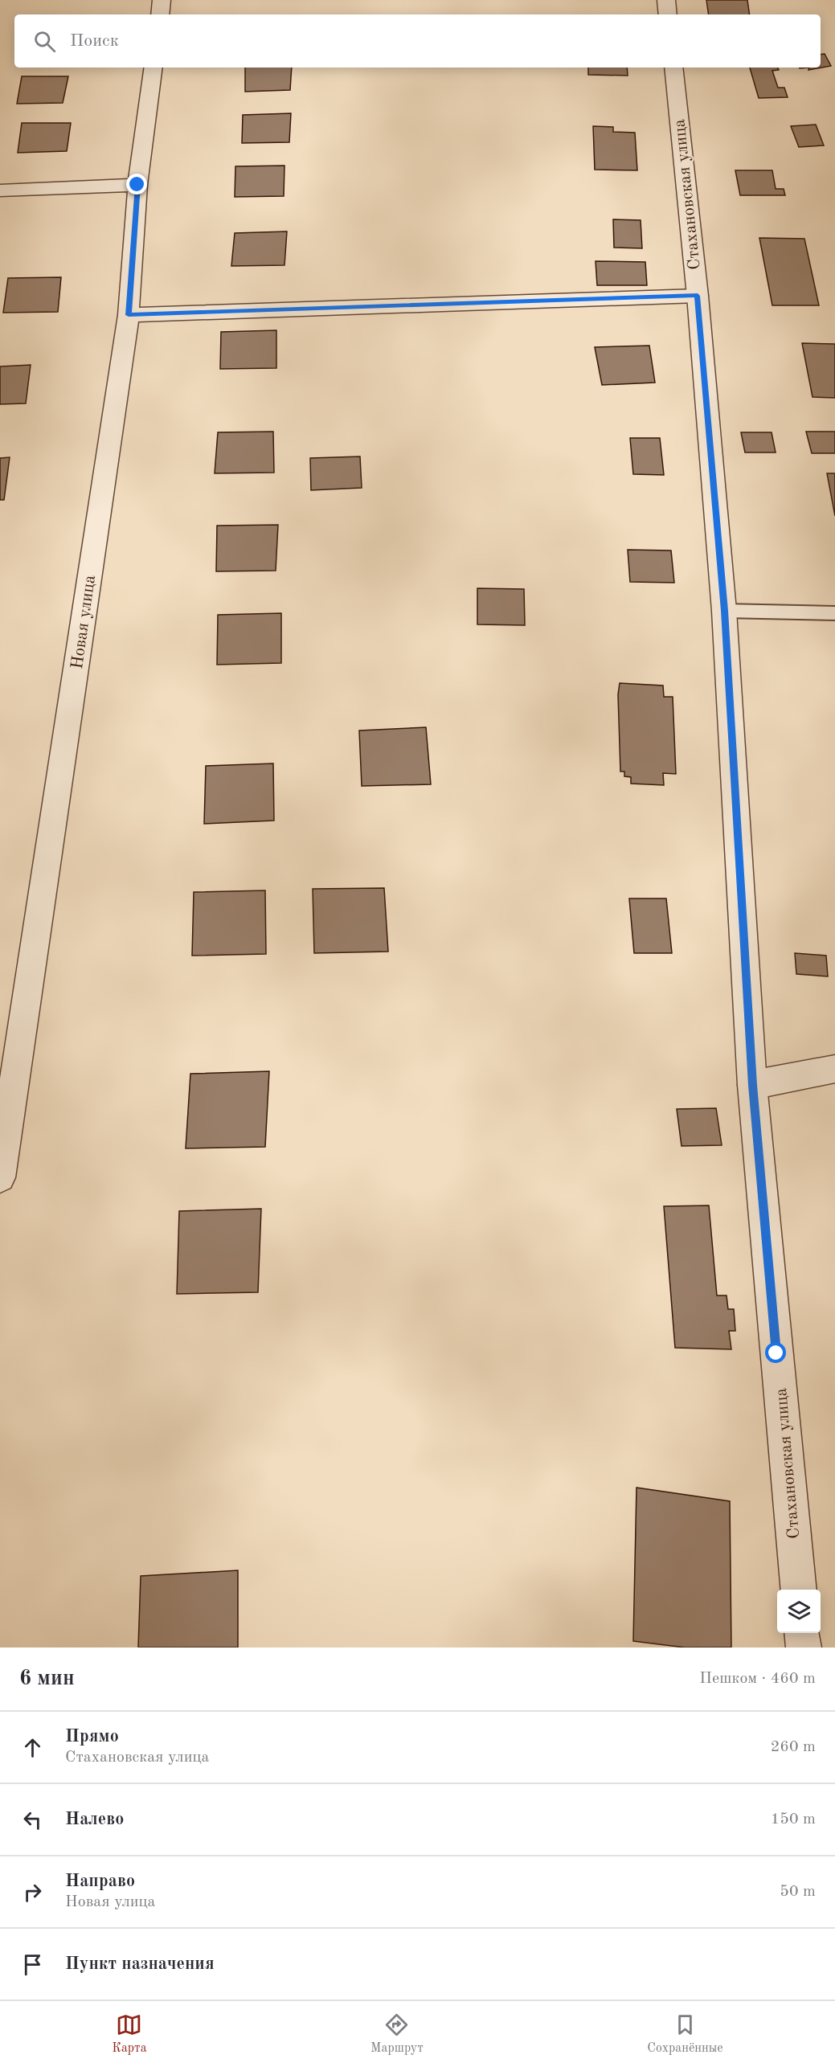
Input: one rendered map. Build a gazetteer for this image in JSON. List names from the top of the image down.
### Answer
{
  "streets": {
    "street": ["Стахановская улица", "Новая улица"]
  },
  "page": {
    "search": "Поиск",
    "heading": ["6 мин", "Пешком · 460 m"],
    "list": [
      ["Прямо", "Стахановская улица", "260 m"],
      ["Налево", "150 m"],
      ["Направо", "Новая улица", "50 m"],
      "Пункт назначения"
    ],
    "nav": ["Карта", "Маршрут", "Сохранённые"]
  }
}
